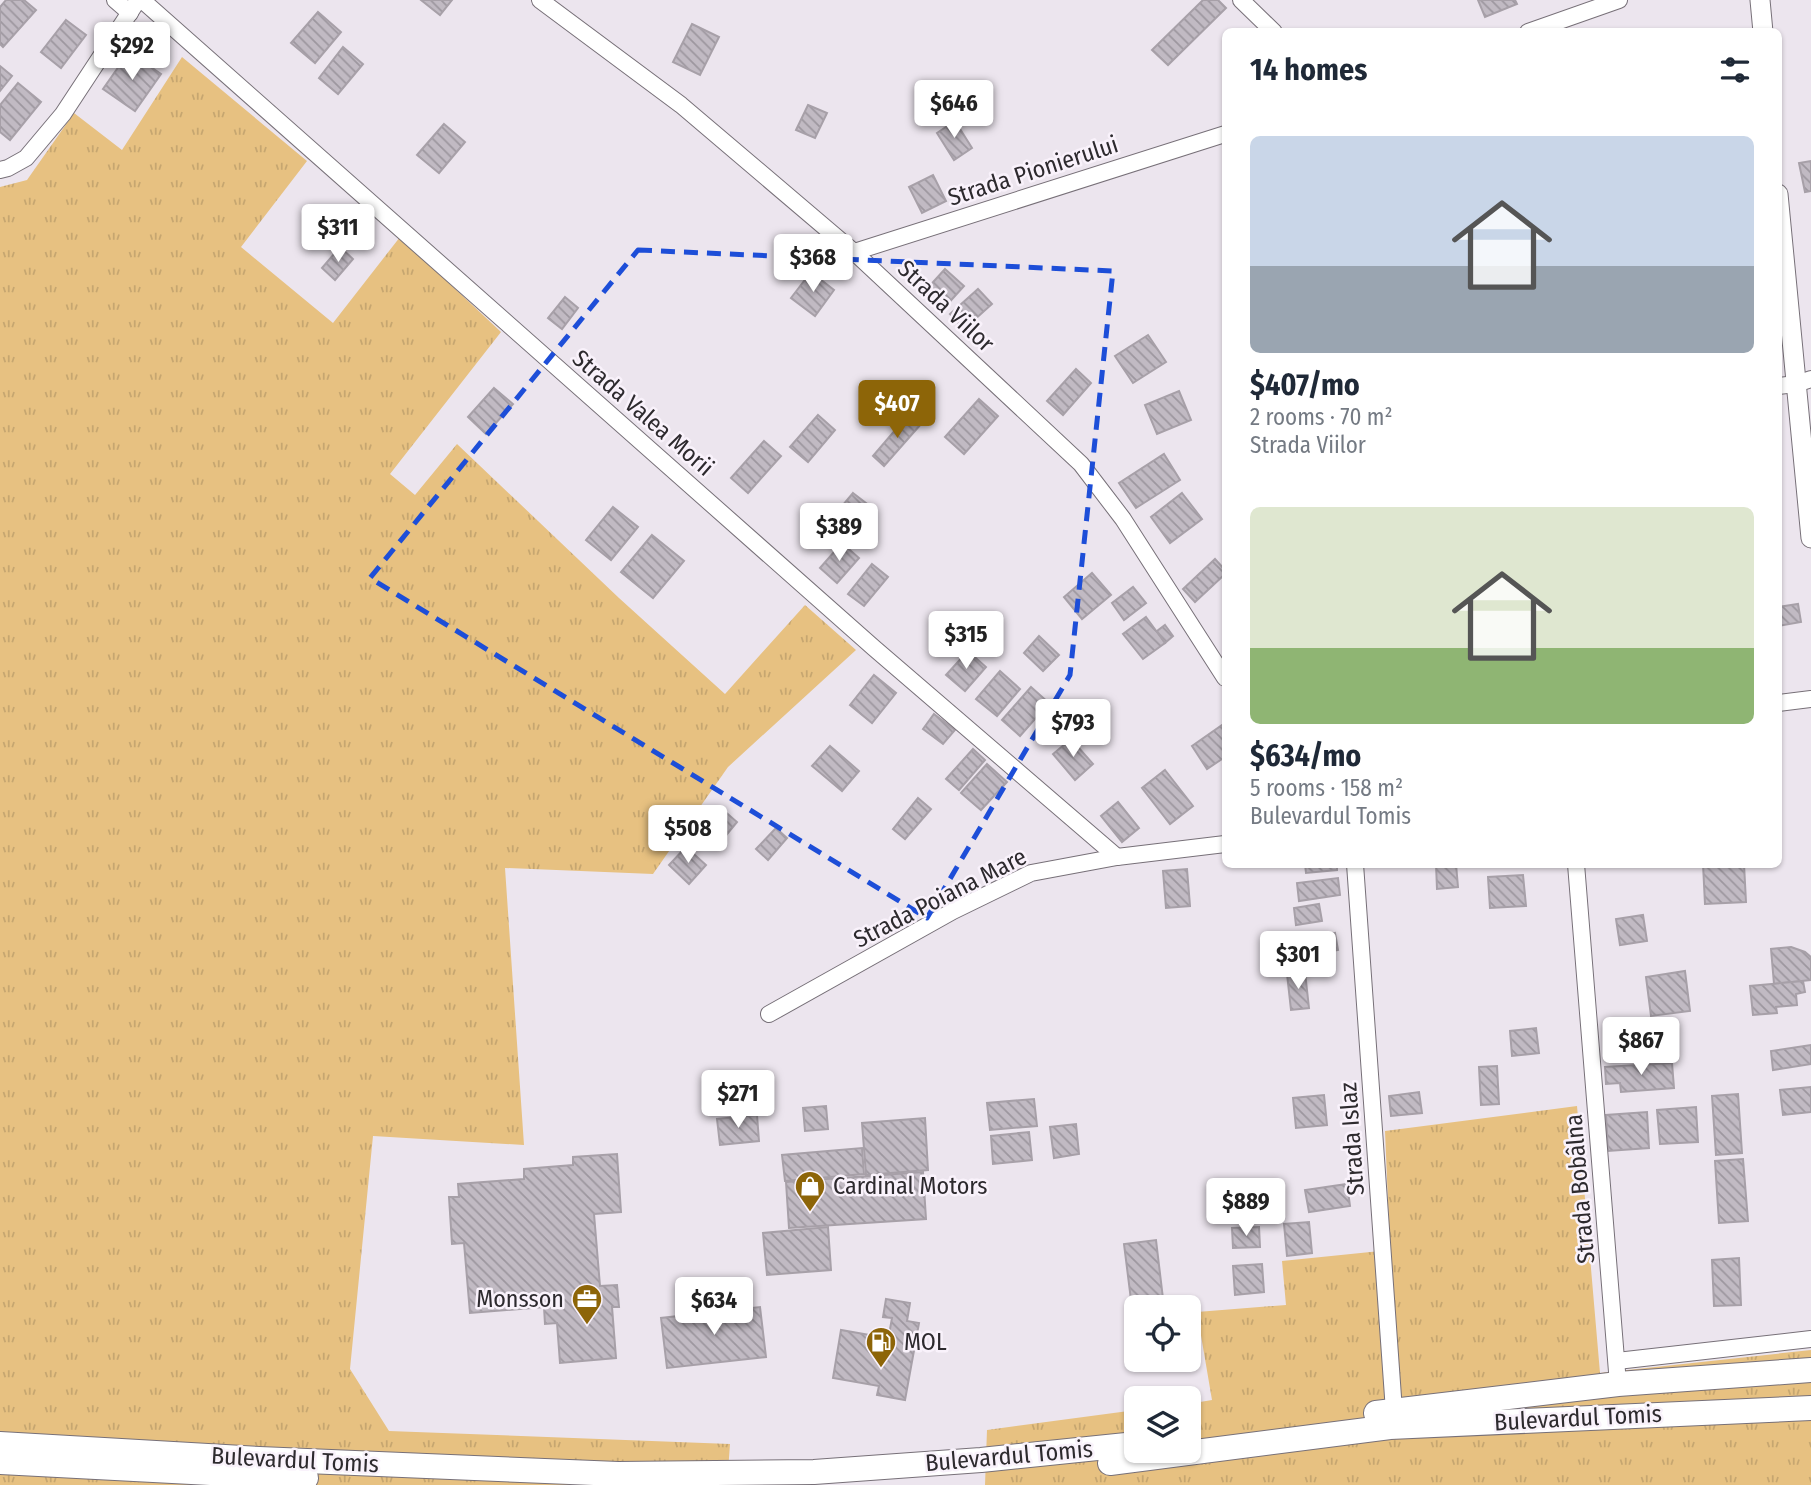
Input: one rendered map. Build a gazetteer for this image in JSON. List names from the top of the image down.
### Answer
{
  "streets": {
    "main road": ["Bulevardul Tomis"],
    "street": [
      "Strada Pionierului",
      "Strada Viilor",
      "Strada Valea Morii",
      "Strada Poiana Mare",
      "Strada Islaz",
      "Strada Bobâlna"
    ]
  },
  "crossings": [
    ["Strada Pionierului", "Strada Viilor"],
    ["Strada Valea Morii", "Strada Poiana Mare"],
    ["Strada Islaz", "Bulevardul Tomis"],
    ["Strada Bobâlna", "Bulevardul Tomis"]
  ],
  "places": {
    "shop": ["Cardinal Motors"],
    "office": ["Monsson"],
    "fuel station": ["MOL"]
  },
  "page": {
    "price": [
      "$292",
      "$646",
      "$311",
      "$368",
      "$407",
      "$389",
      "$315",
      "$793",
      "$508",
      "$301",
      "$867",
      "$271",
      "$889",
      "$634"
    ],
    "heading": "14 homes",
    "list": [
      {
        "name": "$407/mo",
        "note": "2 rooms · 70 m² · Strada Viilor"
      },
      {
        "name": "$634/mo",
        "note": "5 rooms · 158 m² · Bulevardul Tomis"
      }
    ]
  }
}
